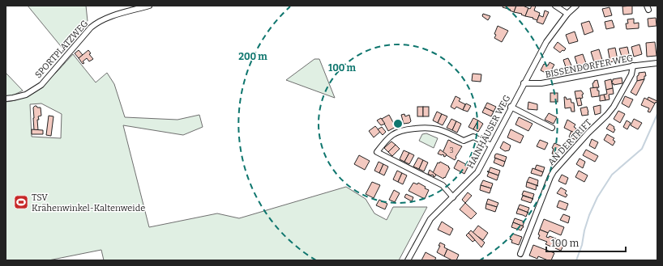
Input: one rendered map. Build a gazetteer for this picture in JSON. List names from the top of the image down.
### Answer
{
  "streets": {
    "street": [
      "SPORTPLATZWEG",
      "BISSENDORFER WEG",
      "HAINHÄUSER WEG",
      "AN DER TRIFT"
    ]
  },
  "crossings": [
    ["BISSENDORFER WEG", "HAINHÄUSER WEG"],
    ["BISSENDORFER WEG", "AN DER TRIFT"]
  ],
  "places": {
    "sports": ["TSV Krähenwinkel-Kaltenweide"]
  },
  "house_numbers": ["3"],
  "scale_bar": "100 m",
  "rings": ["200 m", "100 m"]
}
